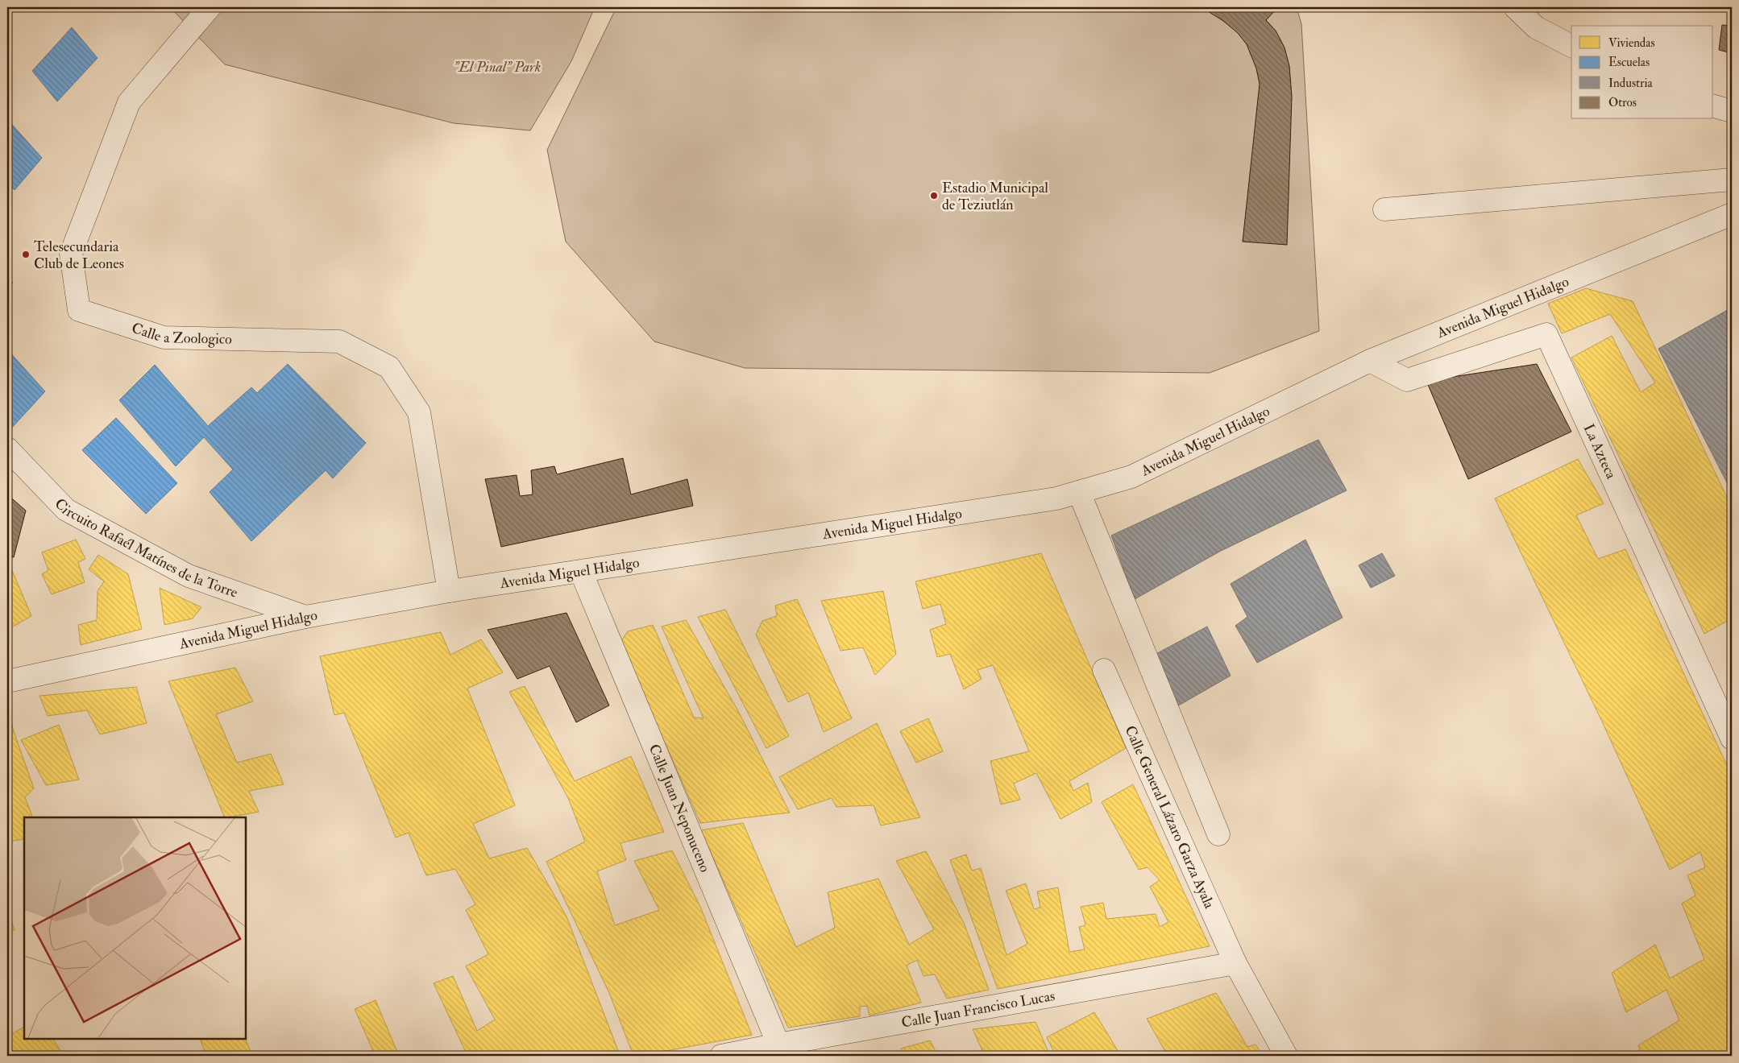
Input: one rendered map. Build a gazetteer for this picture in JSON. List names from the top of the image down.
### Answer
{
  "streets": {
    "street": [
      "Avenida Miguel Hidalgo",
      "Calle a Zoologico",
      "La Azteca",
      "Circuito Rafaél Matínes de la Torre",
      "Calle Juan Neponuceno",
      "Calle General Lázaro Garza Ayala",
      "Calle Juan Francisco Lucas"
    ]
  },
  "crossings": [
    ["Avenida Miguel Hidalgo", "Calle a Zoologico"],
    ["Avenida Miguel Hidalgo", "La Azteca"],
    ["Avenida Miguel Hidalgo", "Circuito Rafaél Matínes de la Torre"],
    ["Avenida Miguel Hidalgo", "Calle Juan Neponuceno"],
    ["Calle Juan Neponuceno", "Calle Juan Francisco Lucas"],
    ["Calle General Lázaro Garza Ayala", "Calle Juan Francisco Lucas"]
  ],
  "parks": ["\"El Pinal\" Park"],
  "places": ["Estadio Municipal de Teziutlán", "Telesecundaria Club de Leones"],
  "legend": [
    "Viviendas",
    "Escuelas",
    "Industria",
    "Otros"
  ]
}
